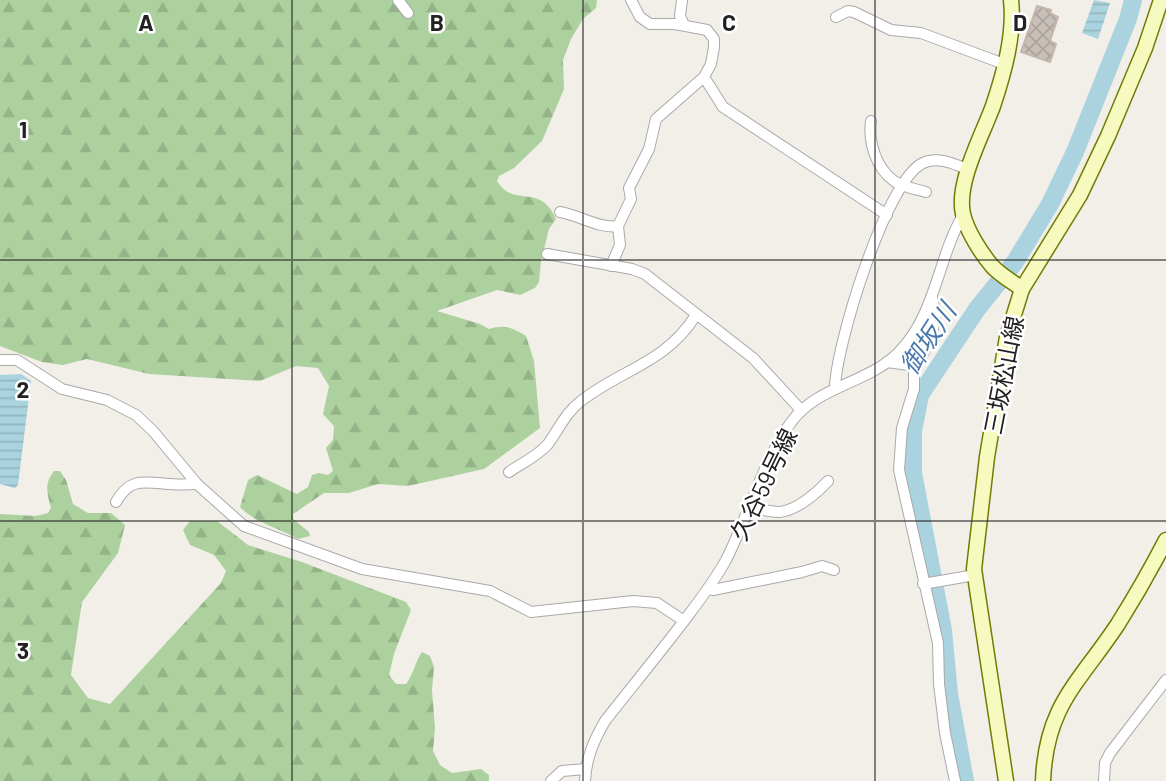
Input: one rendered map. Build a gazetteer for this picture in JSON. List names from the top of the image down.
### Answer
{
  "streets": {
    "main road": ["三坂松山線"],
    "street": ["久谷59号線"]
  },
  "water": ["御坂川"],
  "grid": {
    "columns": [
      "A",
      "B",
      "C",
      "D"
    ],
    "rows": ["1", "2", "3"]
  }
}
